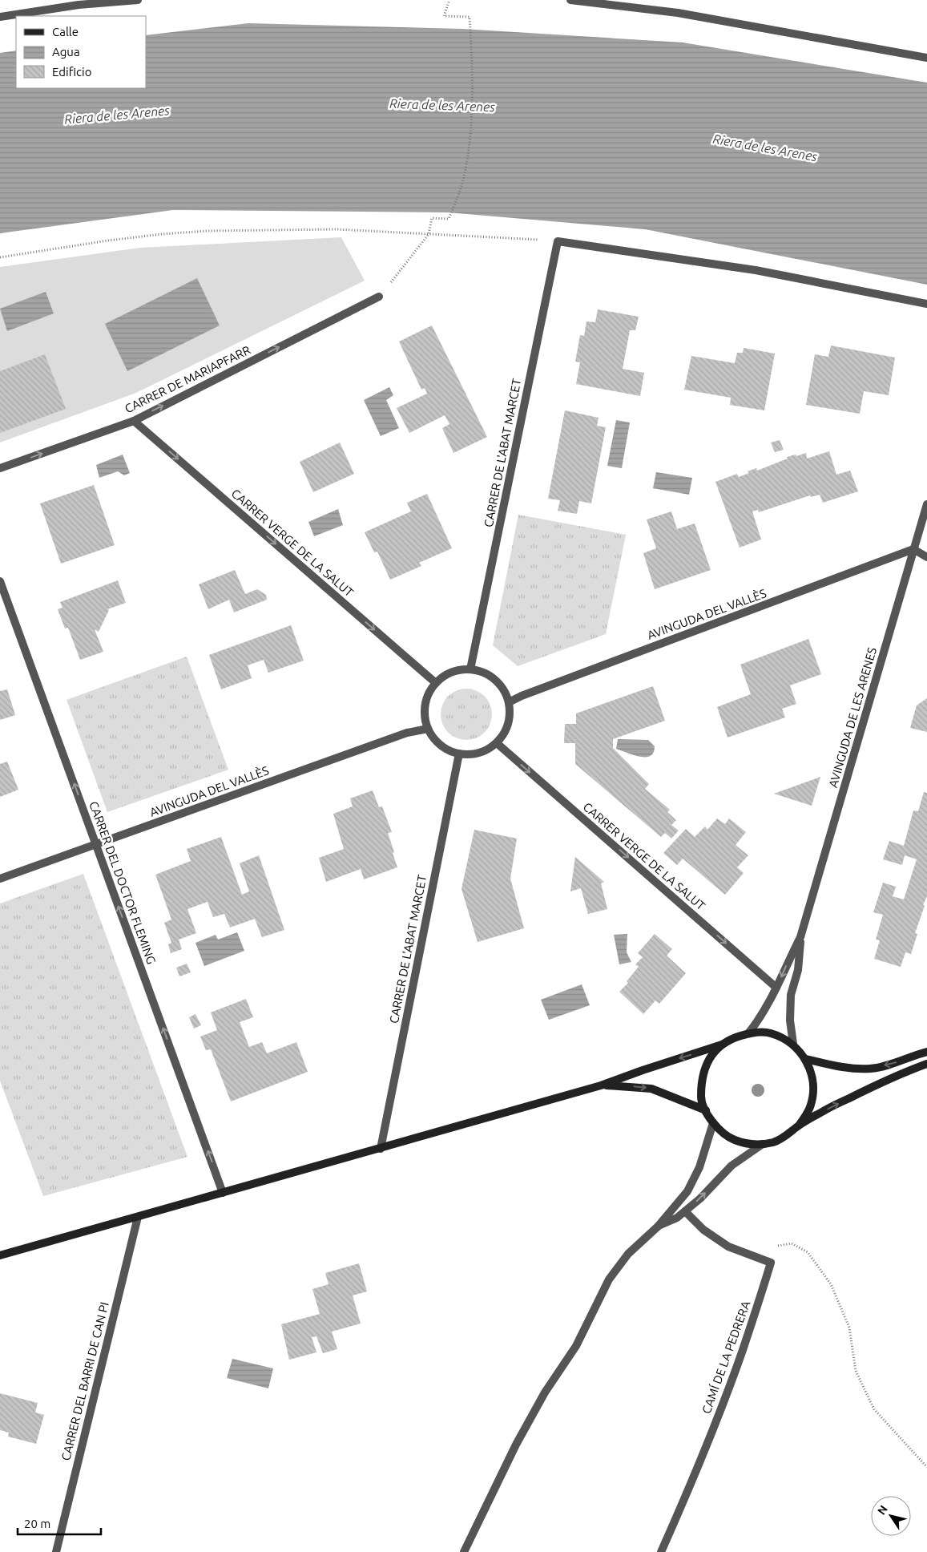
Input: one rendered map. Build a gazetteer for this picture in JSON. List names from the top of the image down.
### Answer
{
  "streets": {
    "street": [
      "CARRER DE MARIAPFARR",
      "CARRER DE L'ABAT MARCET",
      "CARRER VERGE DE LA SALUT",
      "AVINGUDA DEL VALLÈS",
      "AVINGUDA DE LES ARENES",
      "CARRER DEL DOCTOR FLEMING",
      "CAMÍ DE LA PEDRERA",
      "CARRER DEL BARRI DE CAN PI"
    ]
  },
  "crossings": [
    ["CARRER DE MARIAPFARR", "CARRER VERGE DE LA SALUT"],
    ["CARRER DE L'ABAT MARCET", "CARRER VERGE DE LA SALUT"],
    ["CARRER DE L'ABAT MARCET", "AVINGUDA DEL VALLÈS"],
    ["CARRER VERGE DE LA SALUT", "AVINGUDA DEL VALLÈS"],
    ["CARRER VERGE DE LA SALUT", "AVINGUDA DE LES ARENES"],
    ["AVINGUDA DEL VALLÈS", "AVINGUDA DE LES ARENES"],
    ["AVINGUDA DEL VALLÈS", "CARRER DEL DOCTOR FLEMING"]
  ],
  "one_way": ["CARRER DE MARIAPFARR", "CARRER VERGE DE LA SALUT", "CARRER DEL DOCTOR FLEMING"],
  "water": ["Riera de les Arenes"],
  "legend": ["Calle", "Agua", "Edificio"],
  "scale_bar": "20 m",
  "north": "top left"
}
